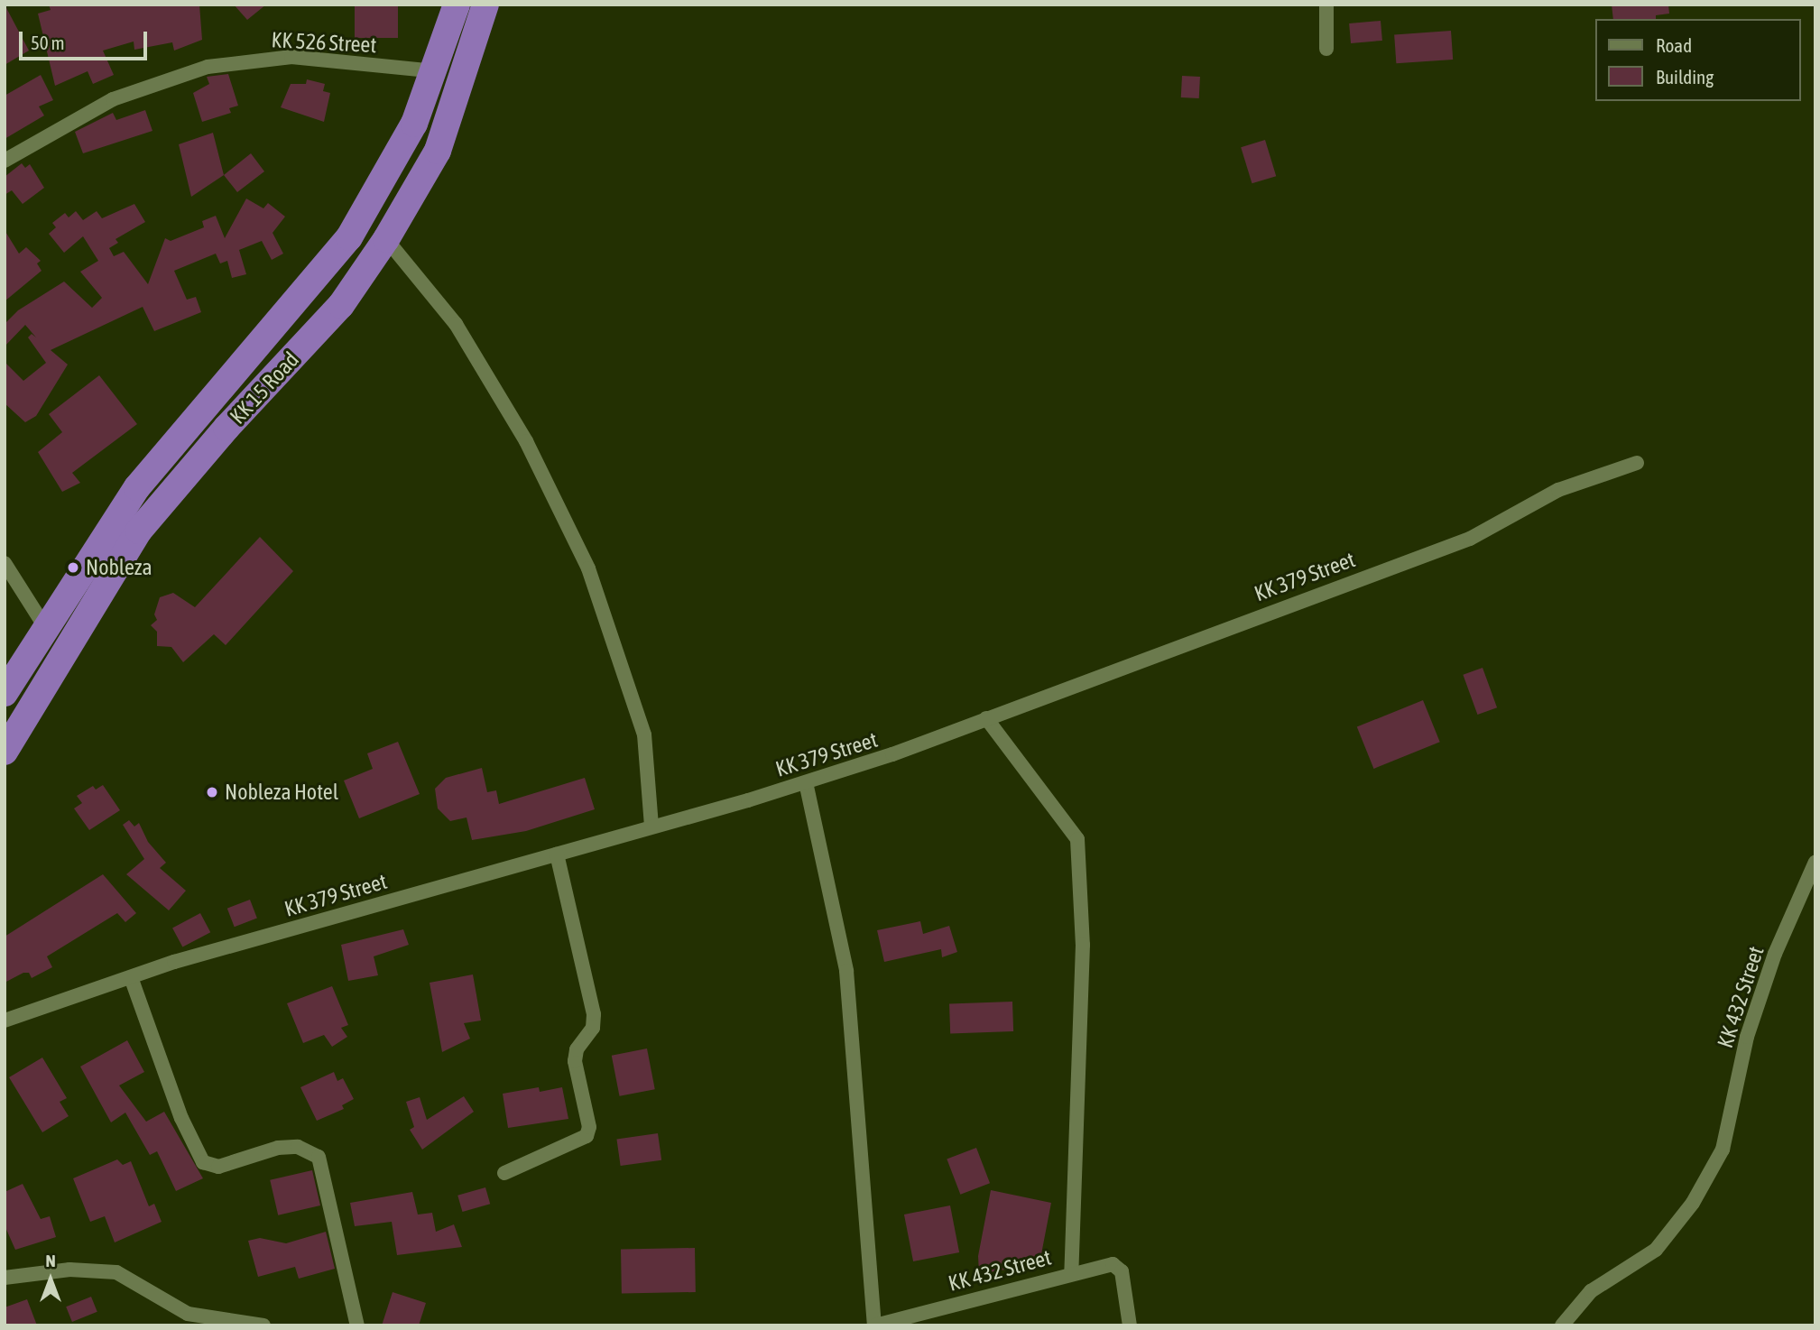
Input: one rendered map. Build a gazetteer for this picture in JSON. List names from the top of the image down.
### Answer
{
  "streets": {
    "highway": ["KK 15 Road"],
    "street": ["KK 526 Street", "KK 379 Street", "KK 432 Street"]
  },
  "crossings": [
    ["KK 526 Street", "KK 15 Road"]
  ],
  "places": ["Nobleza", "Nobleza Hotel"],
  "legend": ["Road", "Building"],
  "scale_bar": "50 m",
  "north": "top"
}
